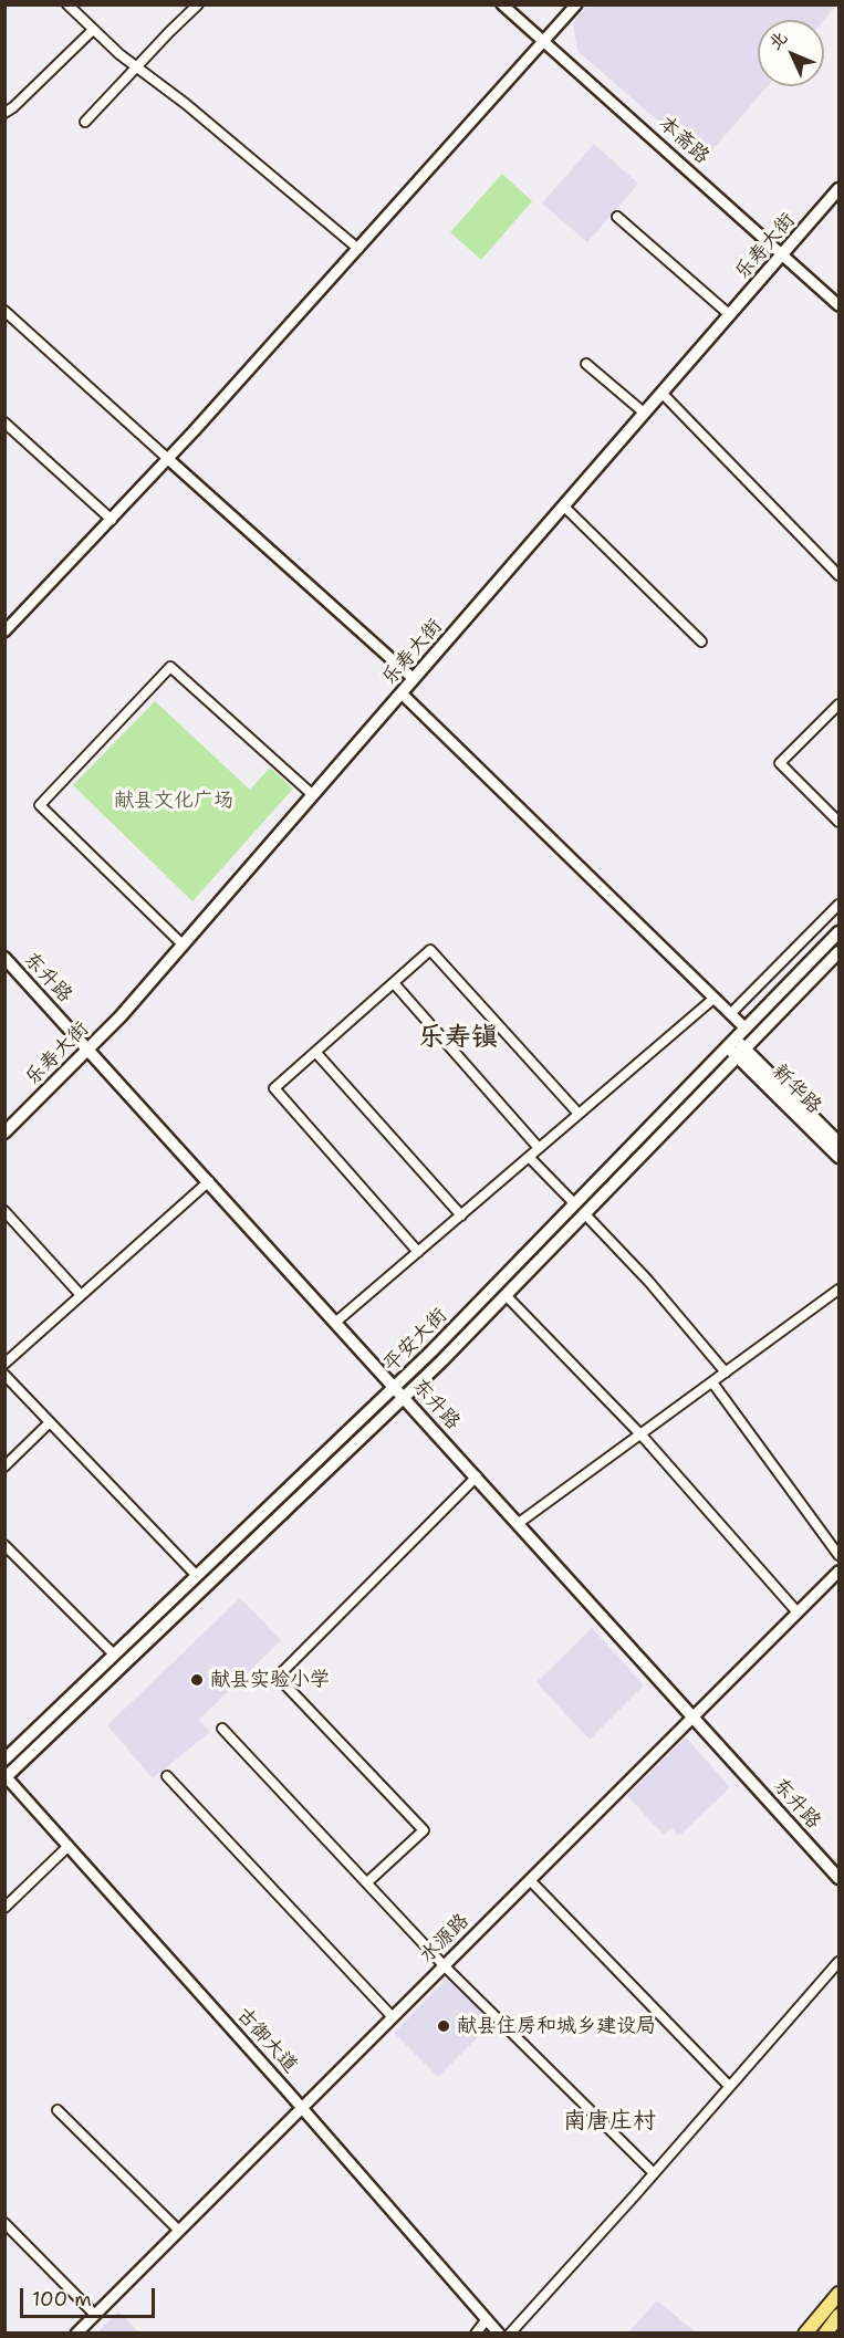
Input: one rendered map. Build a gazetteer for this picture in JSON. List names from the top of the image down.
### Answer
{
  "streets": {
    "main road": [
      "乐寿大街",
      "东升路",
      "新华路",
      "平安大街"
    ],
    "street": ["本斋路", "水源路", "古御大道"]
  },
  "crossings": [
    ["本斋路", "乐寿大街"],
    ["乐寿大街", "东升路"],
    ["东升路", "平安大街"],
    ["东升路", "水源路"],
    ["新华路", "平安大街"],
    ["平安大街", "古御大道"],
    ["水源路", "古御大道"]
  ],
  "districts": ["乐寿镇", "南唐庄村"],
  "parks": ["献县文化广场"],
  "places": ["献县实验小学", "献县住房和城乡建设局"],
  "scale_bar": "100 m",
  "north": "top left"
}
